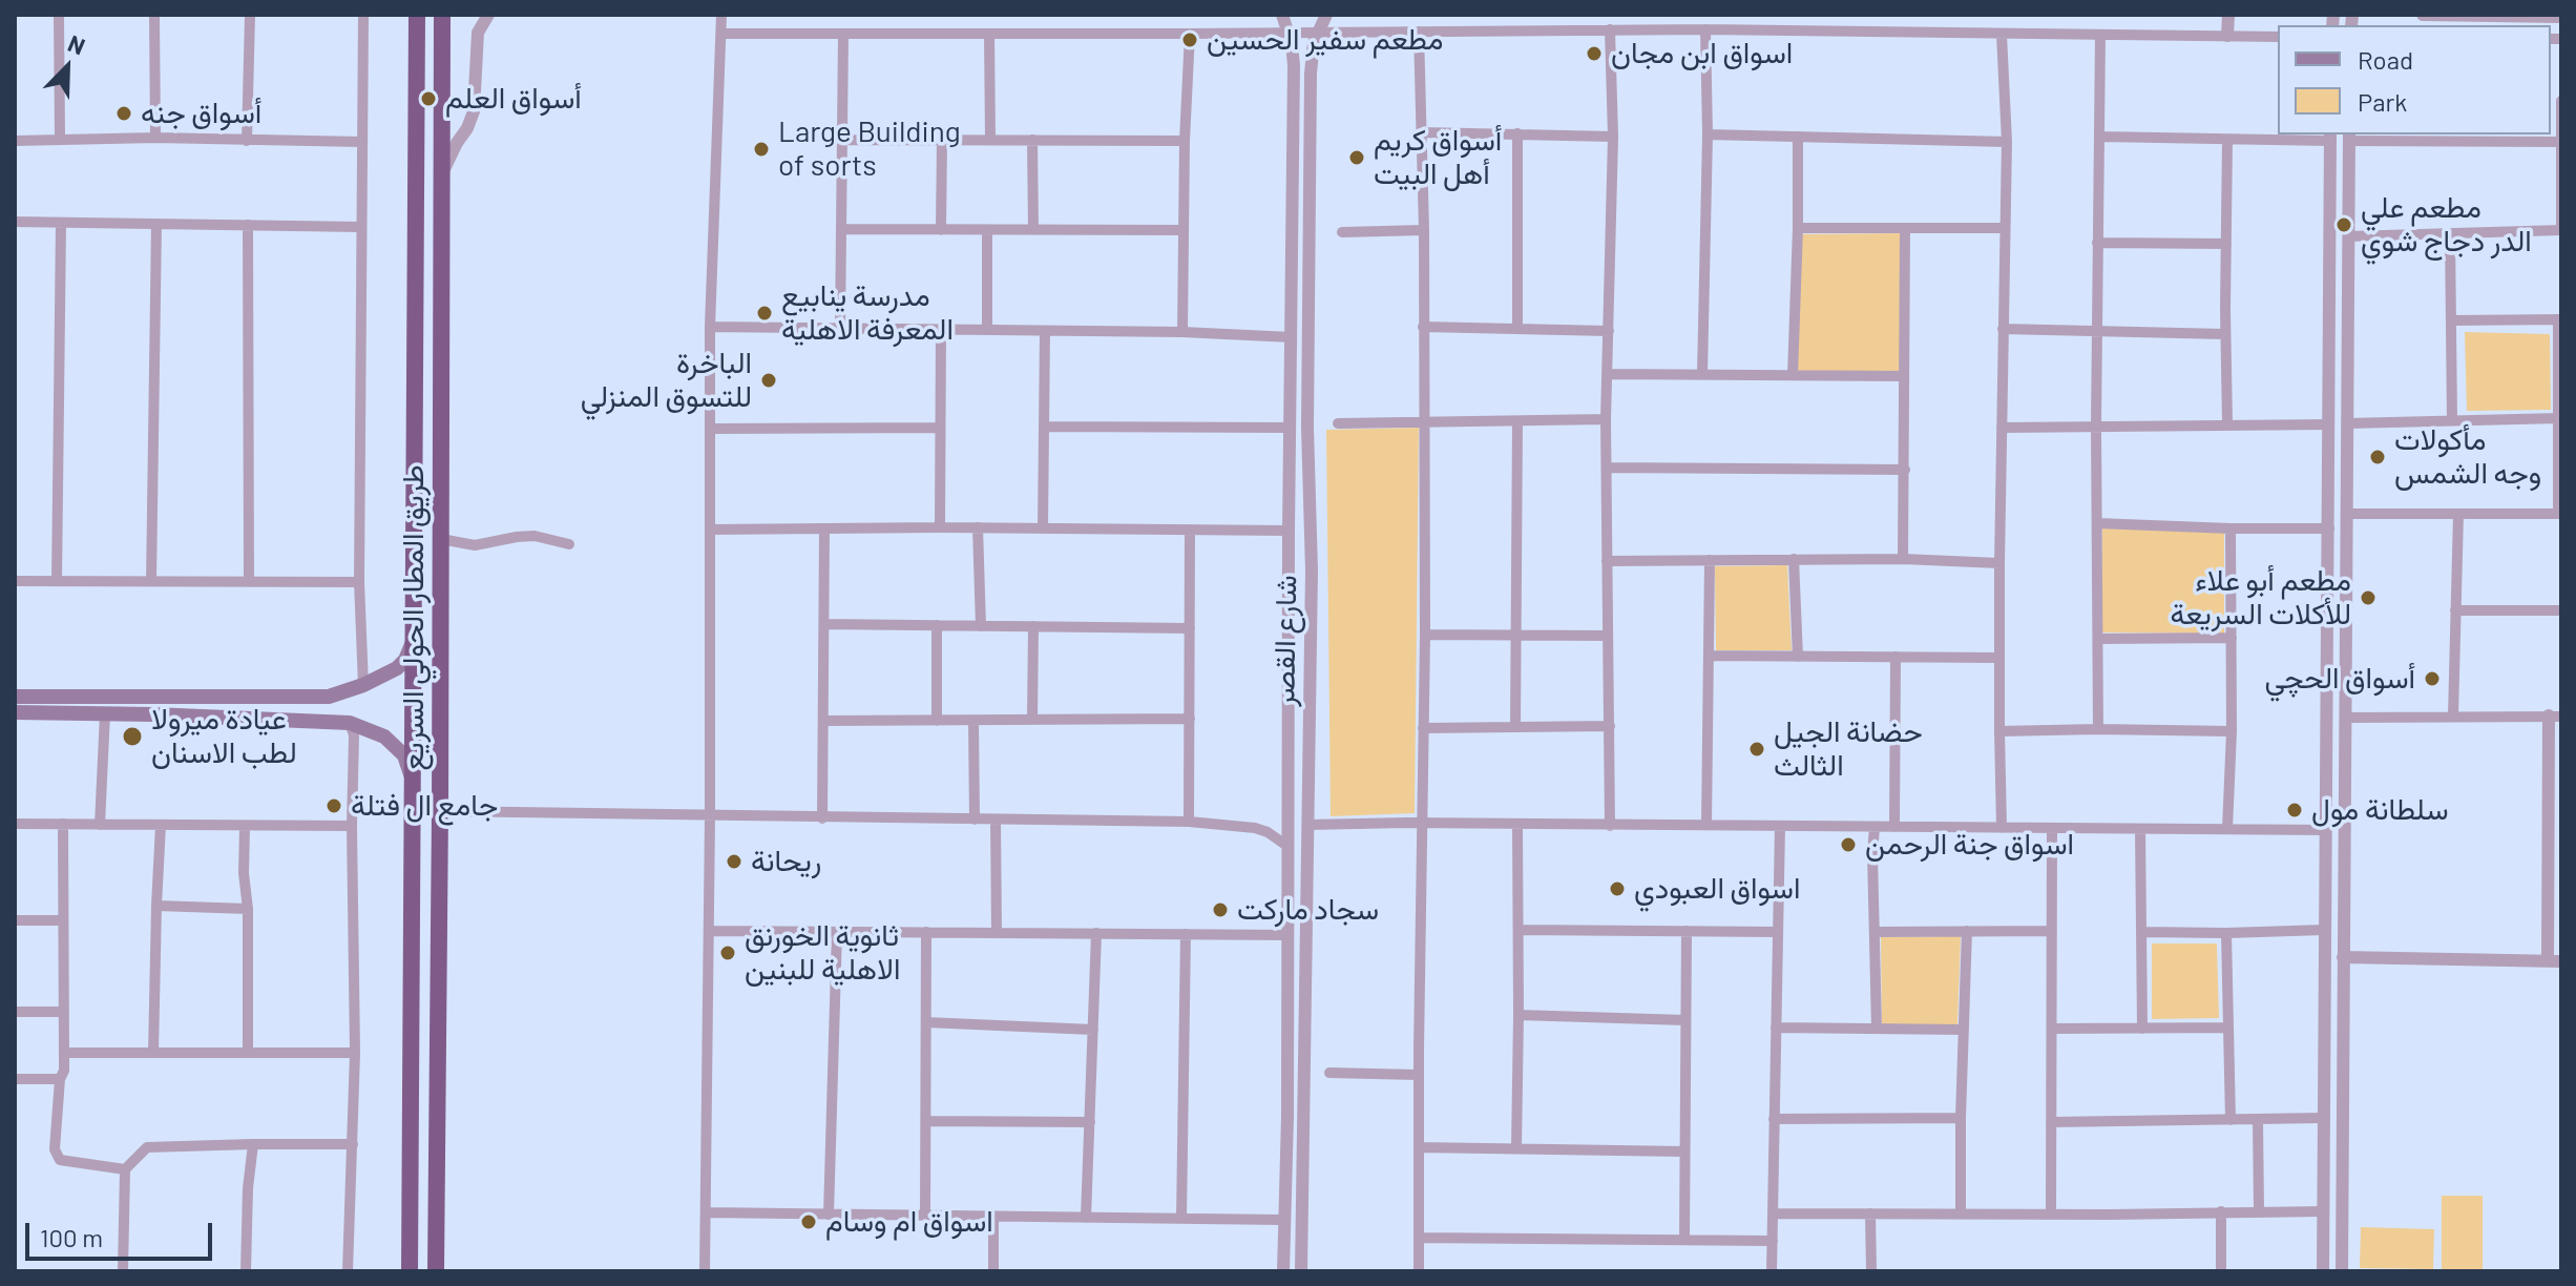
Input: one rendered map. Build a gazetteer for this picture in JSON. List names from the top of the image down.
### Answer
{
  "streets": {
    "highway": ["طريق المطار الحولي السريع"],
    "street": ["شارع القصر"]
  },
  "places": [
    "مطعم سفير الحسين",
    "اسواق ابن مجان",
    "أسواق العلم",
    "أسواق جنه",
    "Large Building of sorts",
    "أسواق كريم أهل البيت",
    "مطعم علي الدر دجاج شوي",
    "مدرسة ينابيع المعرفة الاهلية",
    "الباخرة للتسوق المنزلي",
    "مأكولات وجه الشمس",
    "مطعم أبو علاء للأكلات السريعة",
    "أسواق الحچي",
    "عيادة ميرولا لطب الاسنان",
    "حضانة الجيل الثالث",
    "جامع ال فتلة",
    "سلطانة مول",
    "اسواق جنة الرحمن",
    "ريحانة",
    "اسواق العبودي",
    "سجاد ماركت",
    "ثانوية الخورنق الاهلية للبنين",
    "اسواق ام وسام"
  ],
  "legend": ["Road", "Park"],
  "scale_bar": "100 m",
  "north": "top right"
}
